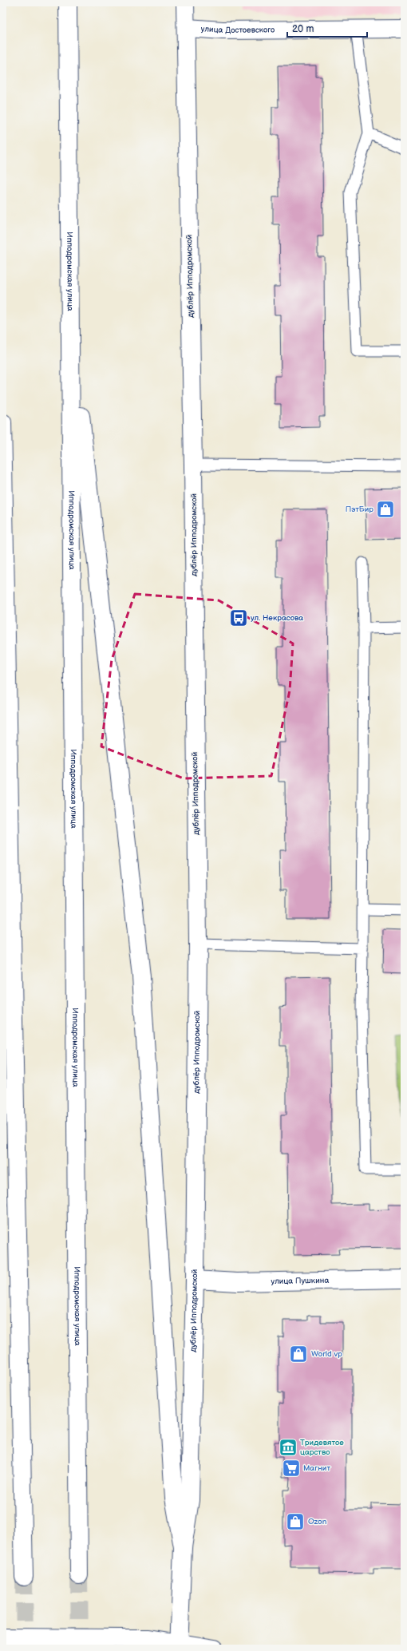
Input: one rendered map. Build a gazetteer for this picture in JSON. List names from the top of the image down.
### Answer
{
  "streets": {
    "main road": [
      "улица Достоевского",
      "Ипподромская улица",
      "дублёр Ипподромской",
      "улица Пушкина"
    ]
  },
  "crossings": [
    ["улица Достоевского", "дублёр Ипподромской"],
    ["дублёр Ипподромской", "улица Пушкина"]
  ],
  "places": {
    "shop": ["ПэтБир", "World vp", "Ozon"],
    "bus stop": ["ул. Некрасова"],
    "museum": ["Тридевятое царство"],
    "supermarket": ["Магнит"]
  },
  "scale_bar": "20 m"
}
